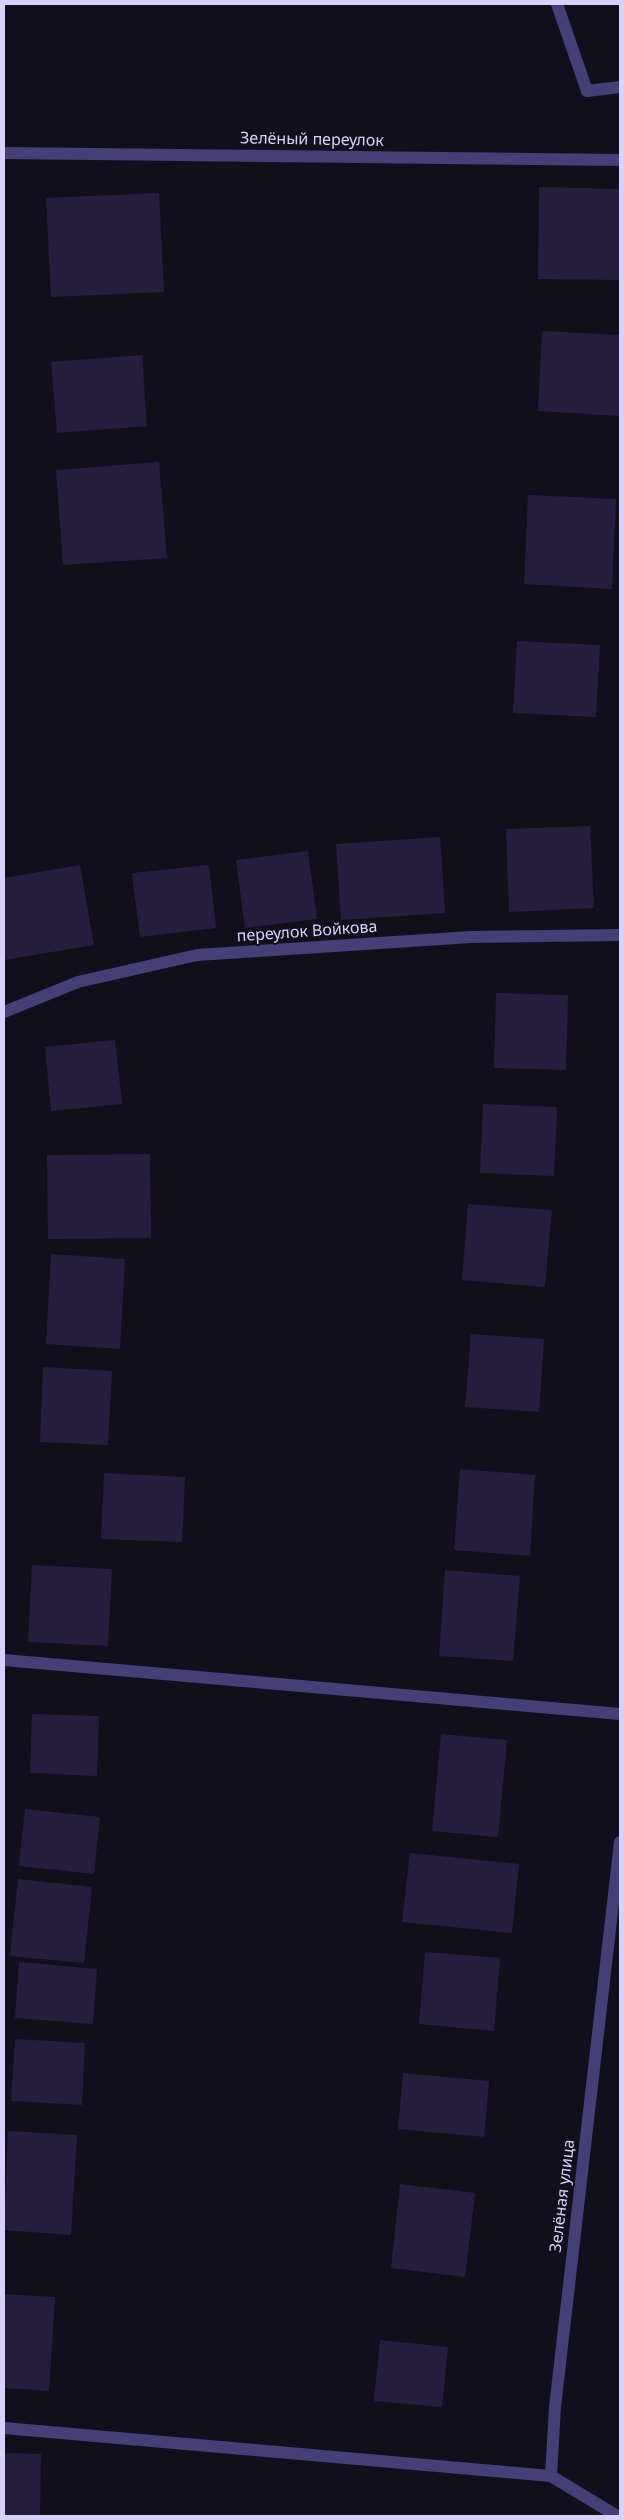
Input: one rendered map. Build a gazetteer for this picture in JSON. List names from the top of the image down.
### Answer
{
  "streets": {
    "street": ["Зелёный переулок", "переулок Войкова", "Зелёная улица"]
  }
}
